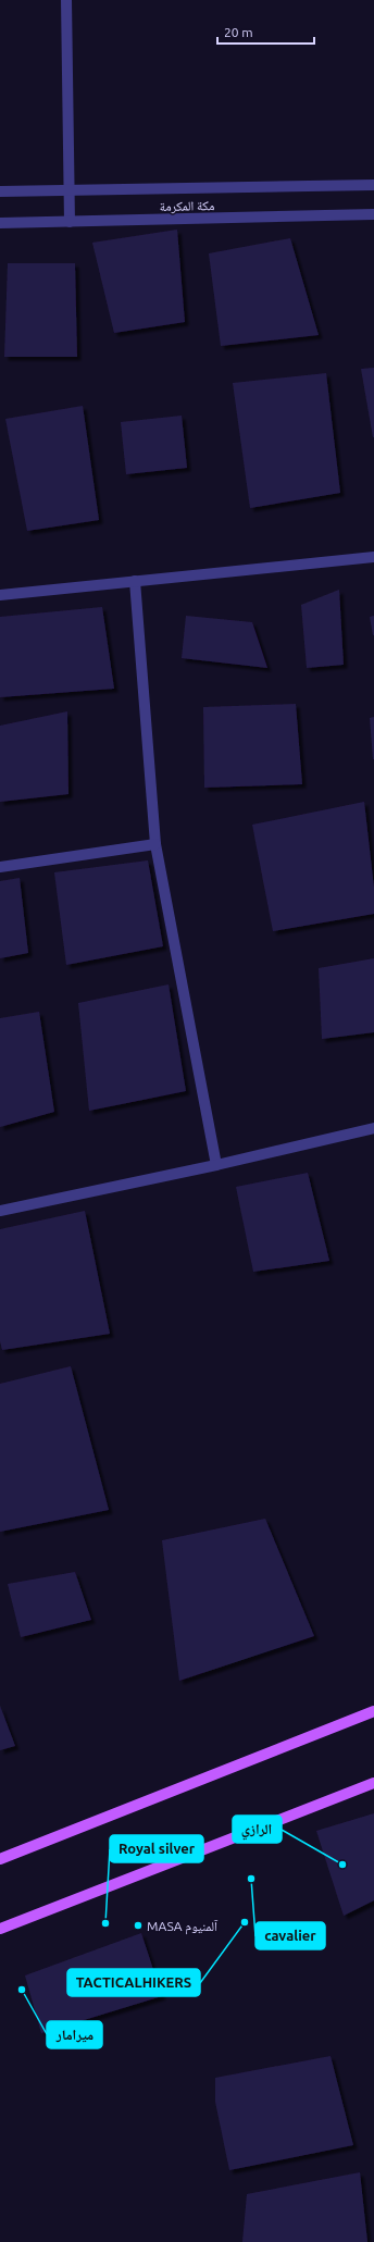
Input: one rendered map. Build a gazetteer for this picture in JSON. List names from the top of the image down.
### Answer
{
  "streets": {
    "street": ["مكة المكرمة"]
  },
  "places": [
    "الرازي",
    "cavalier",
    "TACTICALHIKERS",
    "Royal silver",
    "MASA آلمنيوم",
    "ميرامار"
  ],
  "scale_bar": "20 m"
}
